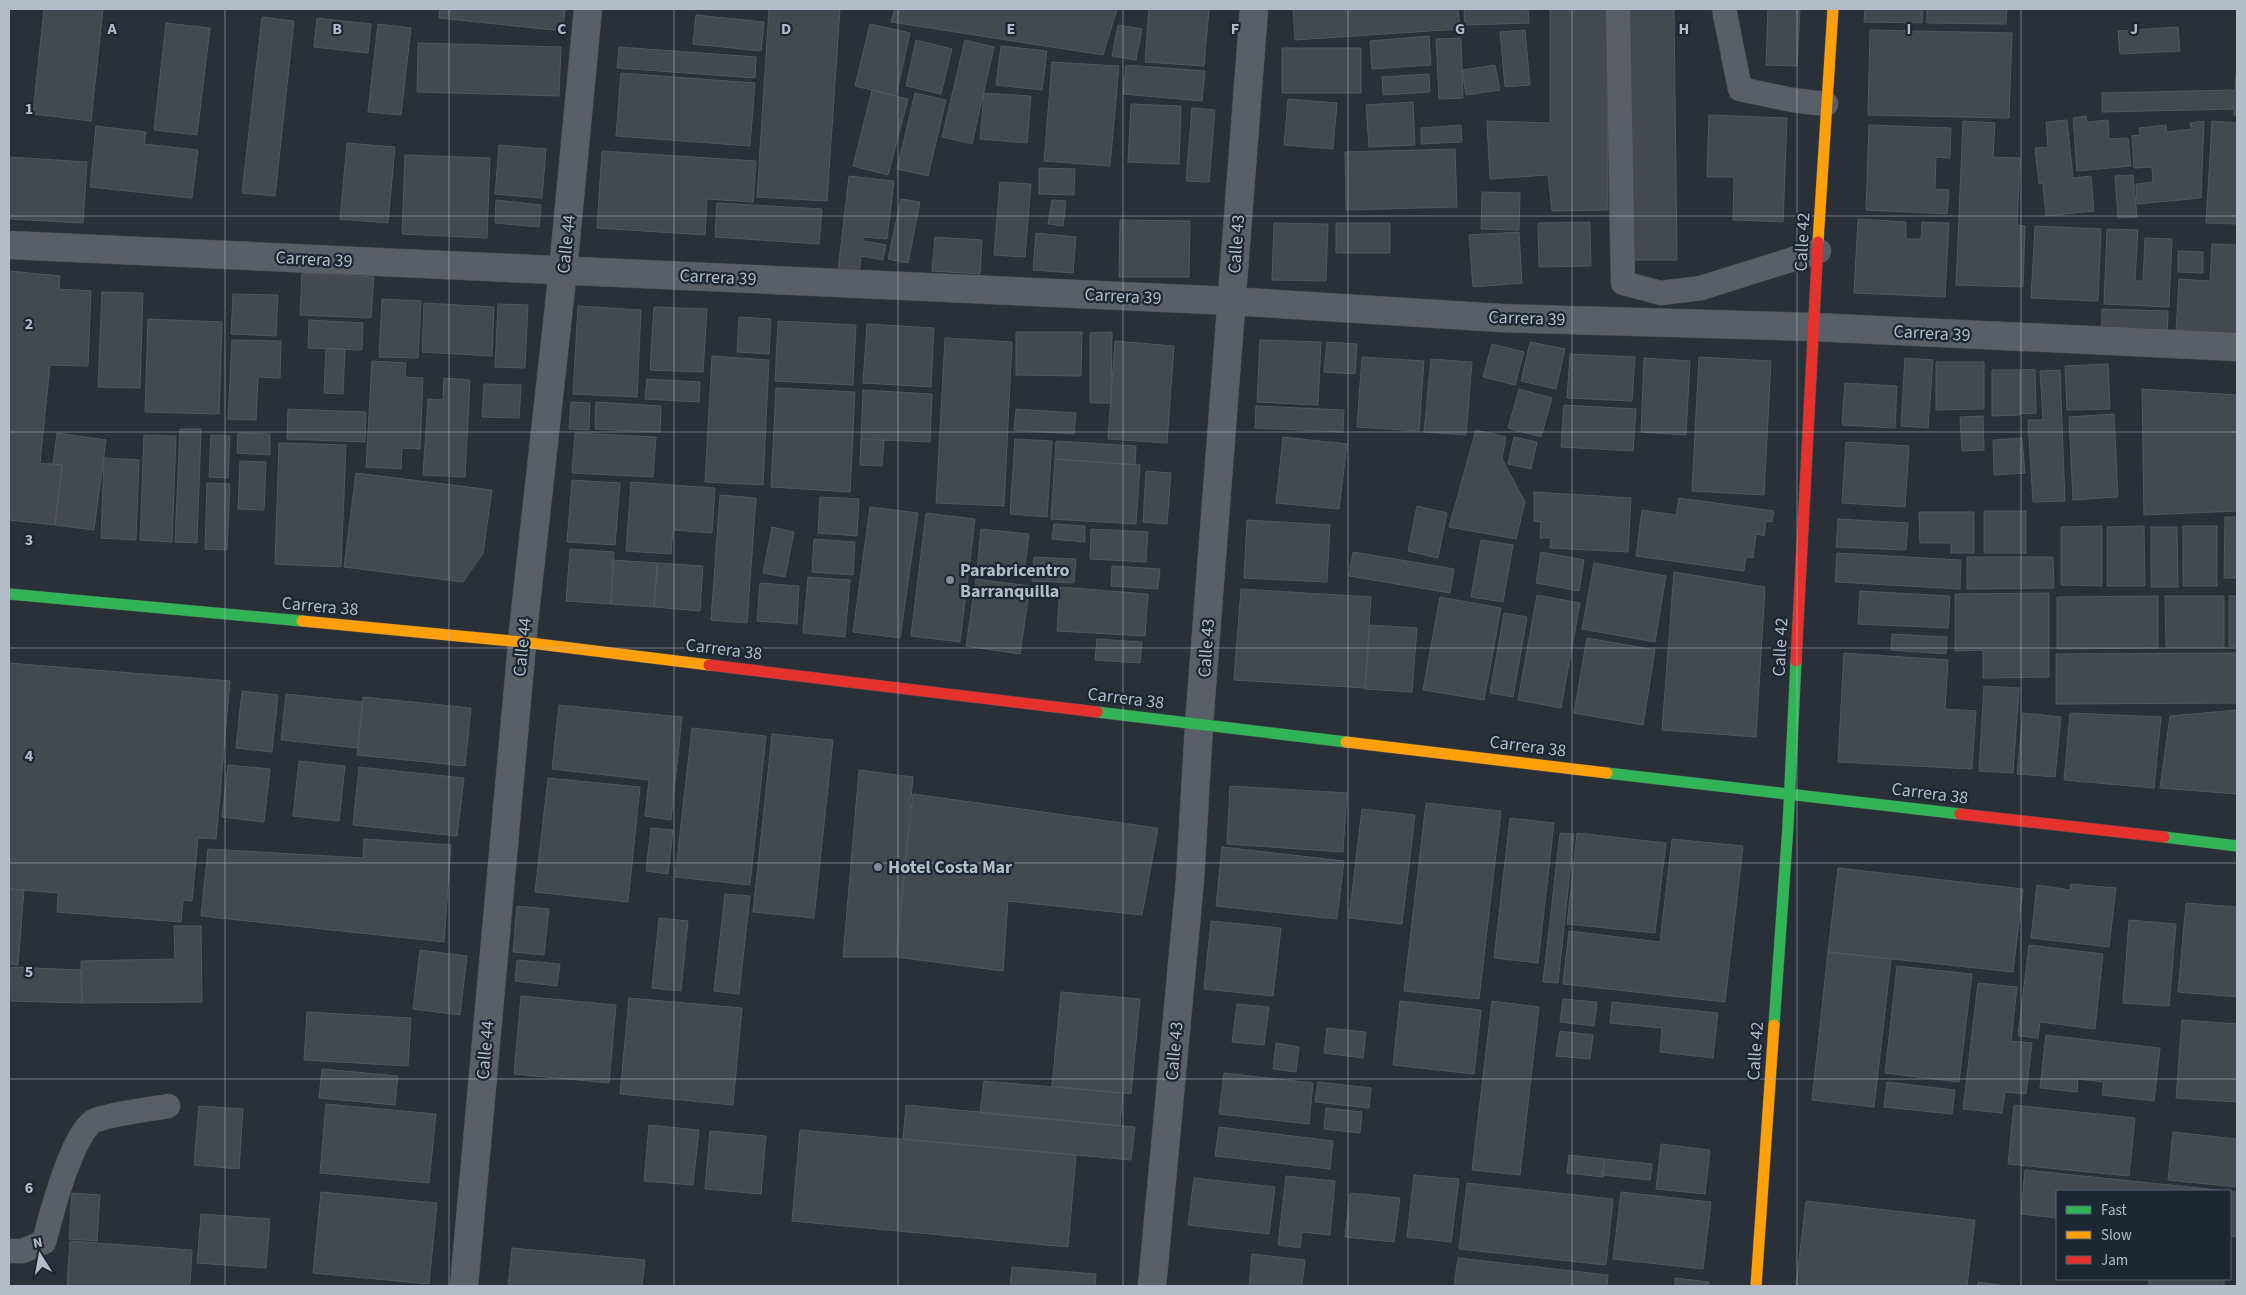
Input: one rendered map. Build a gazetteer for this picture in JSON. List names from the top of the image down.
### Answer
{
  "streets": {
    "main road": ["Calle 42", "Carrera 38"],
    "street": ["Calle 44", "Calle 43", "Carrera 39"]
  },
  "crossings": [
    ["Calle 42", "Carrera 39"],
    ["Calle 42", "Carrera 38"],
    ["Calle 44", "Carrera 39"],
    ["Calle 44", "Carrera 38"],
    ["Calle 43", "Carrera 39"],
    ["Calle 43", "Carrera 38"]
  ],
  "places": ["Parabricentro Barranquilla", "Hotel Costa Mar"],
  "legend": ["Fast", "Slow", "Jam"],
  "north": "top",
  "grid": {
    "columns": [
      "A",
      "B",
      "C",
      "D",
      "E",
      "F",
      "G",
      "H",
      "I",
      "J"
    ],
    "rows": [
      "1",
      "2",
      "3",
      "4",
      "5",
      "6"
    ]
  }
}
